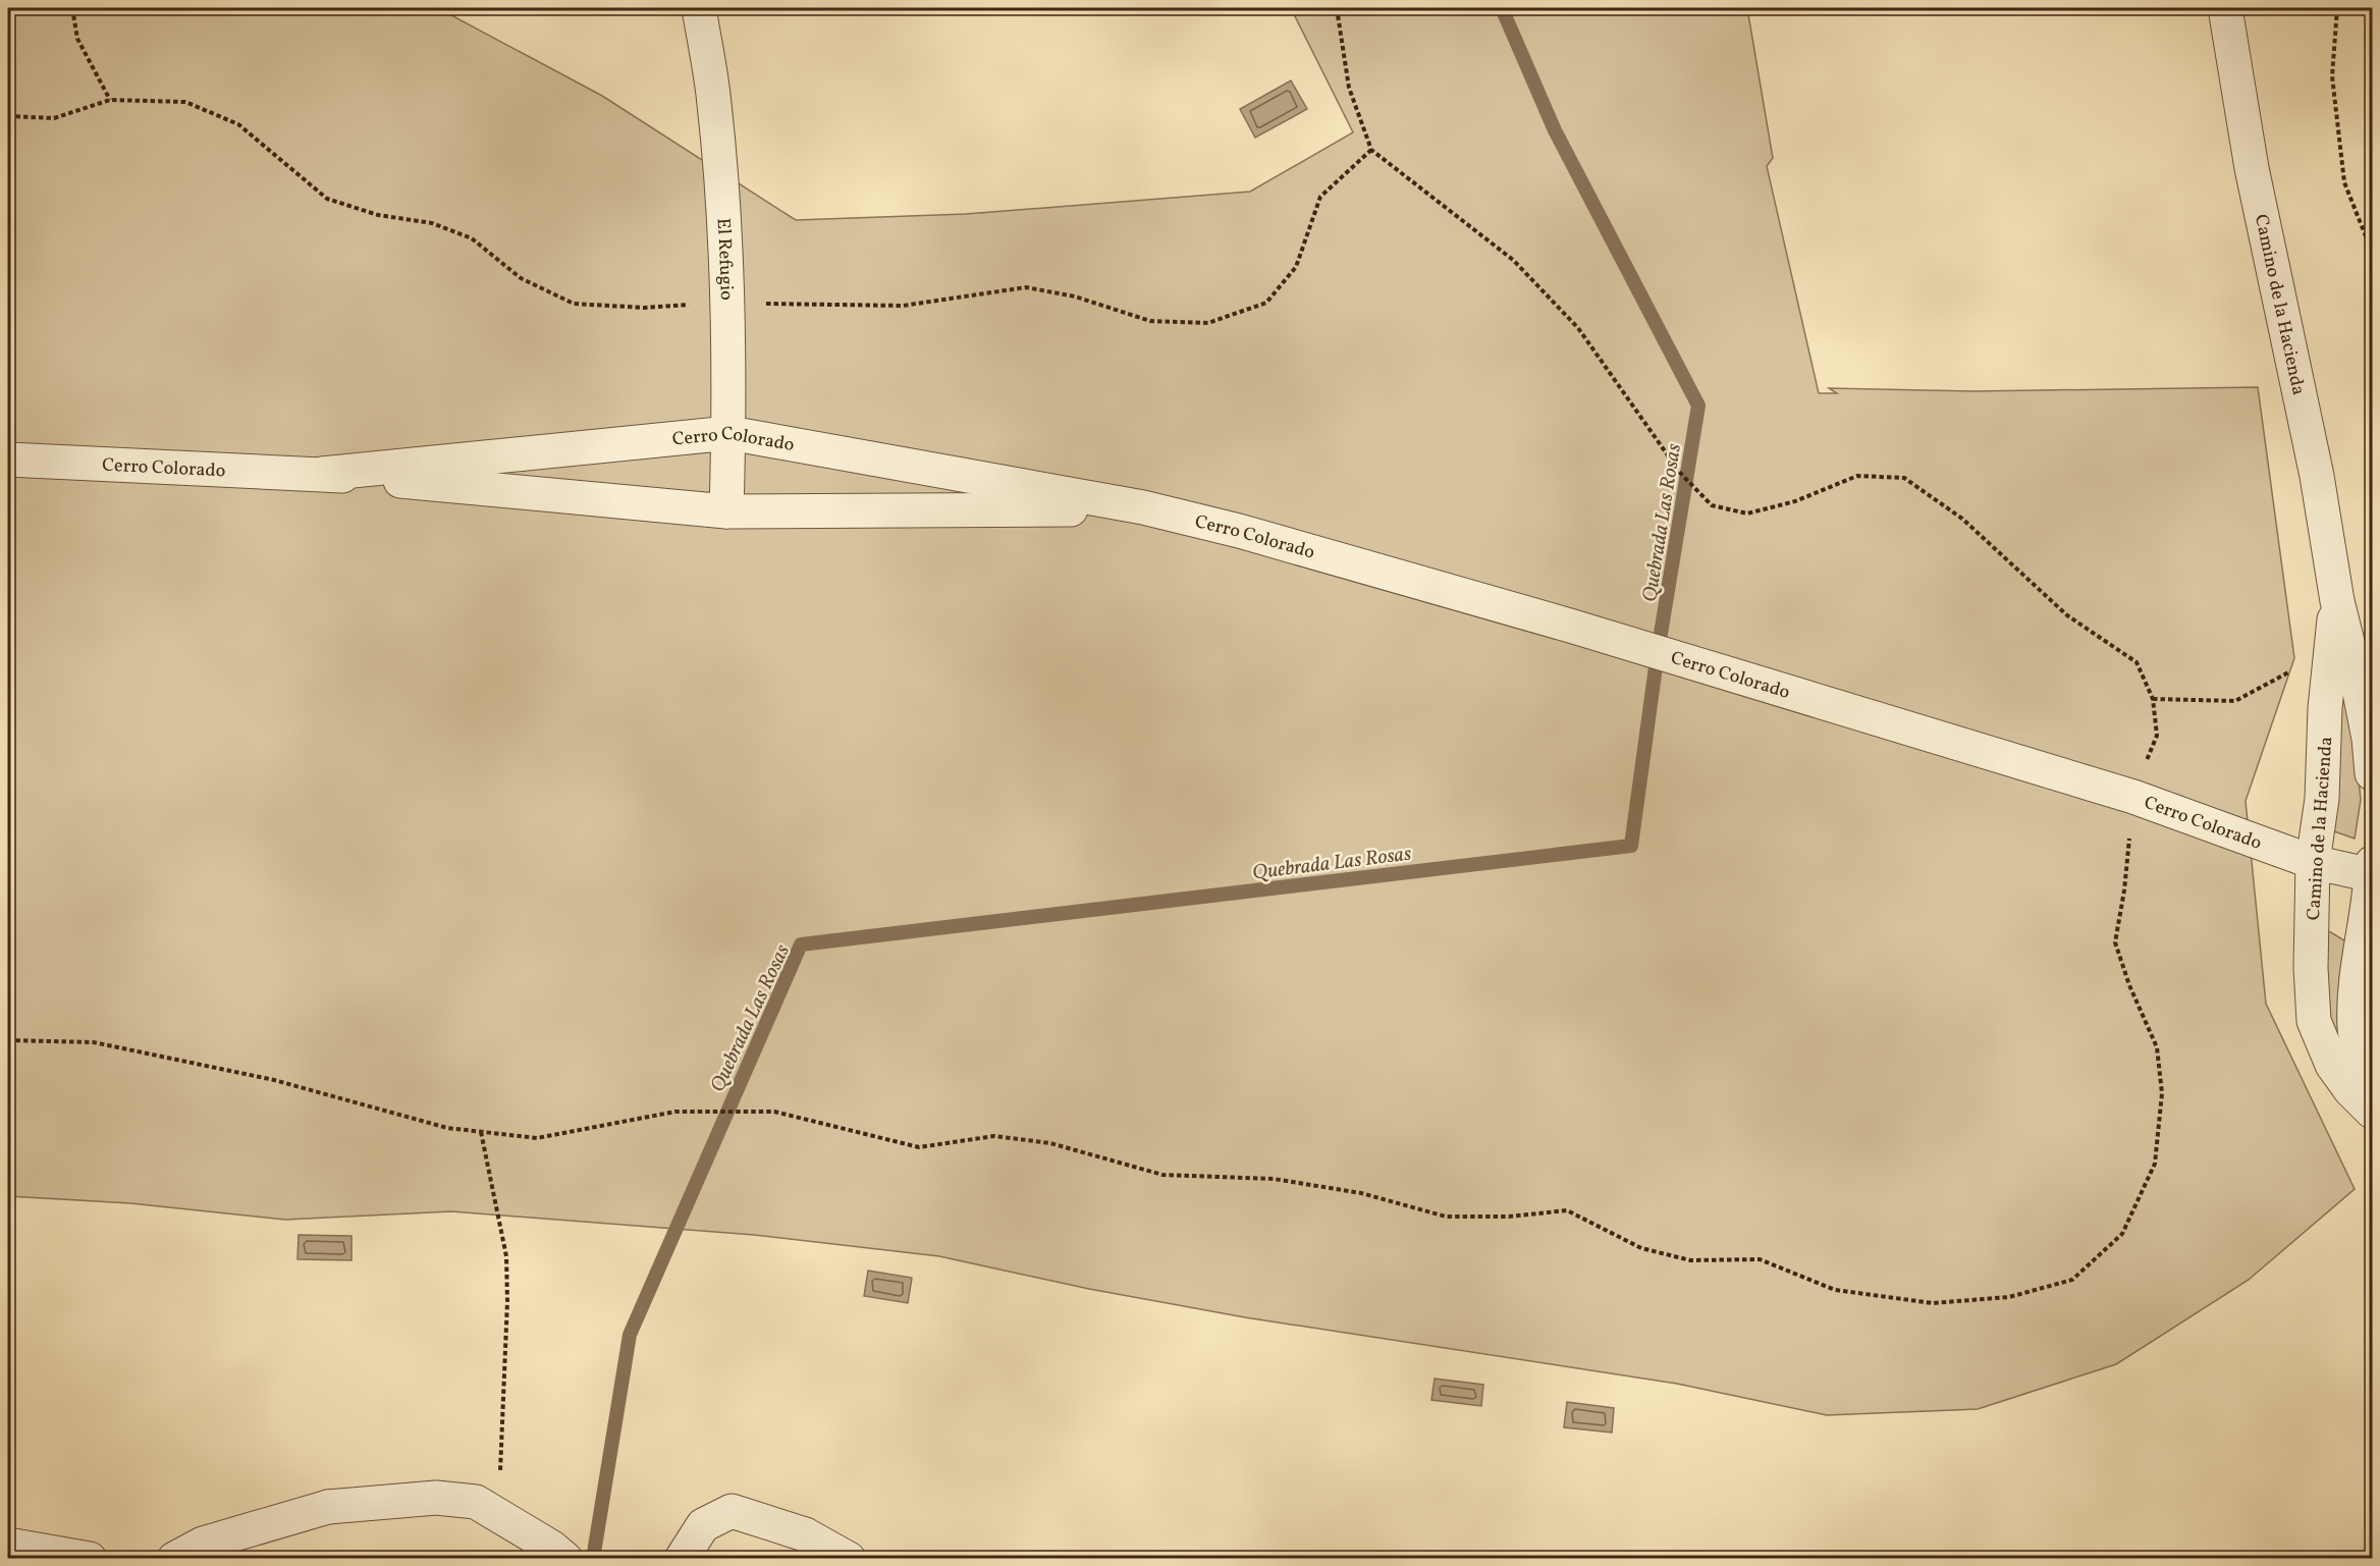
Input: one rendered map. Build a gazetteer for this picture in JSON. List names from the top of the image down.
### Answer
{
  "streets": {
    "street": ["El Refugio", "Camino de la Hacienda", "Cerro Colorado"]
  },
  "crossings": [
    ["El Refugio", "Cerro Colorado"],
    ["Camino de la Hacienda", "Cerro Colorado"]
  ],
  "water": ["Quebrada Las Rosas"]
}
